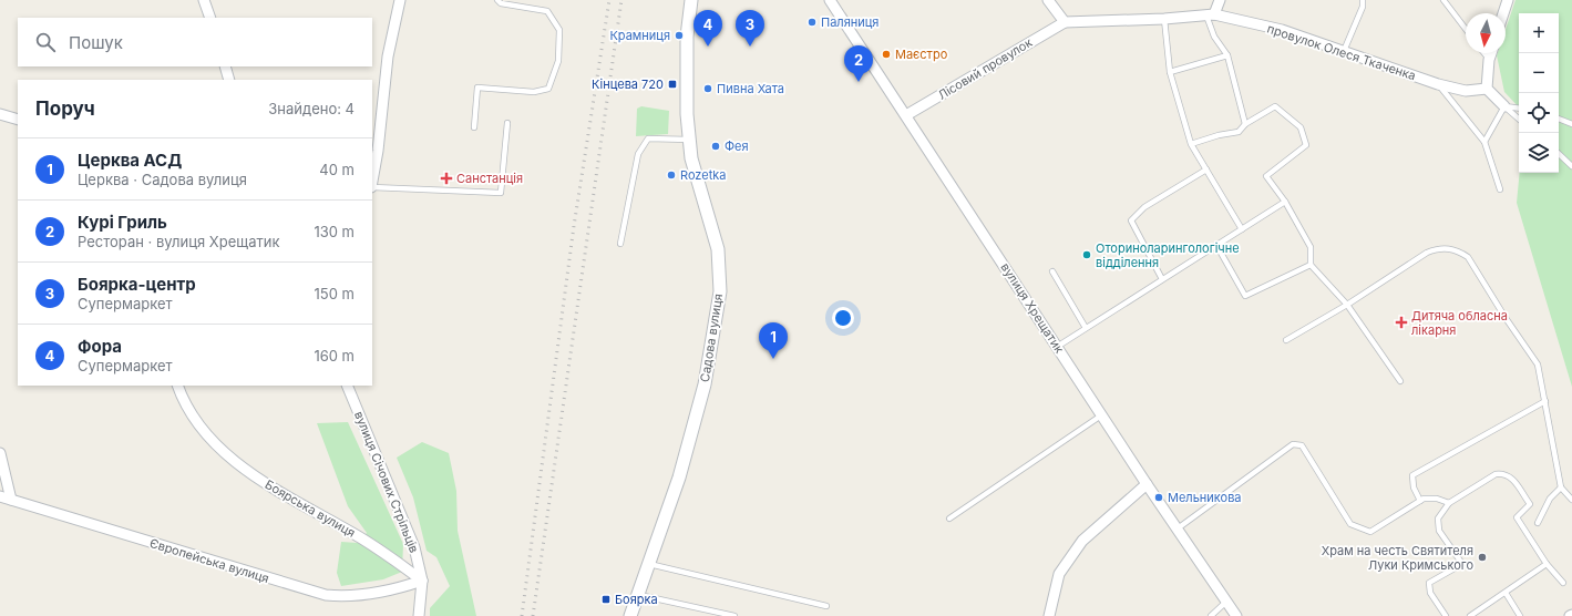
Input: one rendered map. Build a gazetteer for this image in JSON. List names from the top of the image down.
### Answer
{
  "streets": {
    "street": [
      "провулок Олеся Ткаченка",
      "Лісовий провулок",
      "вулиця Хрещатик",
      "Садова вулиця",
      "вулиця Січових Стрільців",
      "Боярська вулиця",
      "Європейська вулиця"
    ]
  },
  "crossings": [
    ["провулок Олеся Ткаченка", "Лісовий провулок"],
    ["Лісовий провулок", "вулиця Хрещатик"],
    ["вулиця Січових Стрільців", "Боярська вулиця"],
    ["вулиця Січових Стрільців", "Європейська вулиця"],
    ["Боярська вулиця", "Європейська вулиця"]
  ],
  "places": {
    "other": [
      "Паляниця",
      "Крамниця",
      "Маєстро",
      "Пивна Хата",
      "Фея",
      "Rozetka",
      "Оториноларингологічне відділення",
      "Мельникова",
      "Храм на честь Святителя Луки Кримського"
    ],
    "transit": ["Кінцева 720", "Боярка"],
    "health": ["Санстанція", "Дитяча обласна лікарня"]
  },
  "north": "bottom",
  "page": {
    "pins": [
      "3",
      "4",
      "2",
      "1"
    ],
    "map_buttons": ["+", "−"],
    "search": "Пошук",
    "heading": ["Поруч", "Знайдено: 4"],
    "list": [
      {
        "mark": "1",
        "name": "Церква АСД",
        "note": "Церква · Садова вулиця",
        "value": "40 m"
      },
      {
        "mark": "2",
        "name": "Курі Гриль",
        "note": "Ресторан · вулиця Хрещатик",
        "value": "130 m"
      },
      {
        "mark": "3",
        "name": "Боярка-центр",
        "note": "Супермаркет",
        "value": "150 m"
      },
      {
        "mark": "4",
        "name": "Фора",
        "note": "Супермаркет",
        "value": "160 m"
      }
    ]
  }
}
